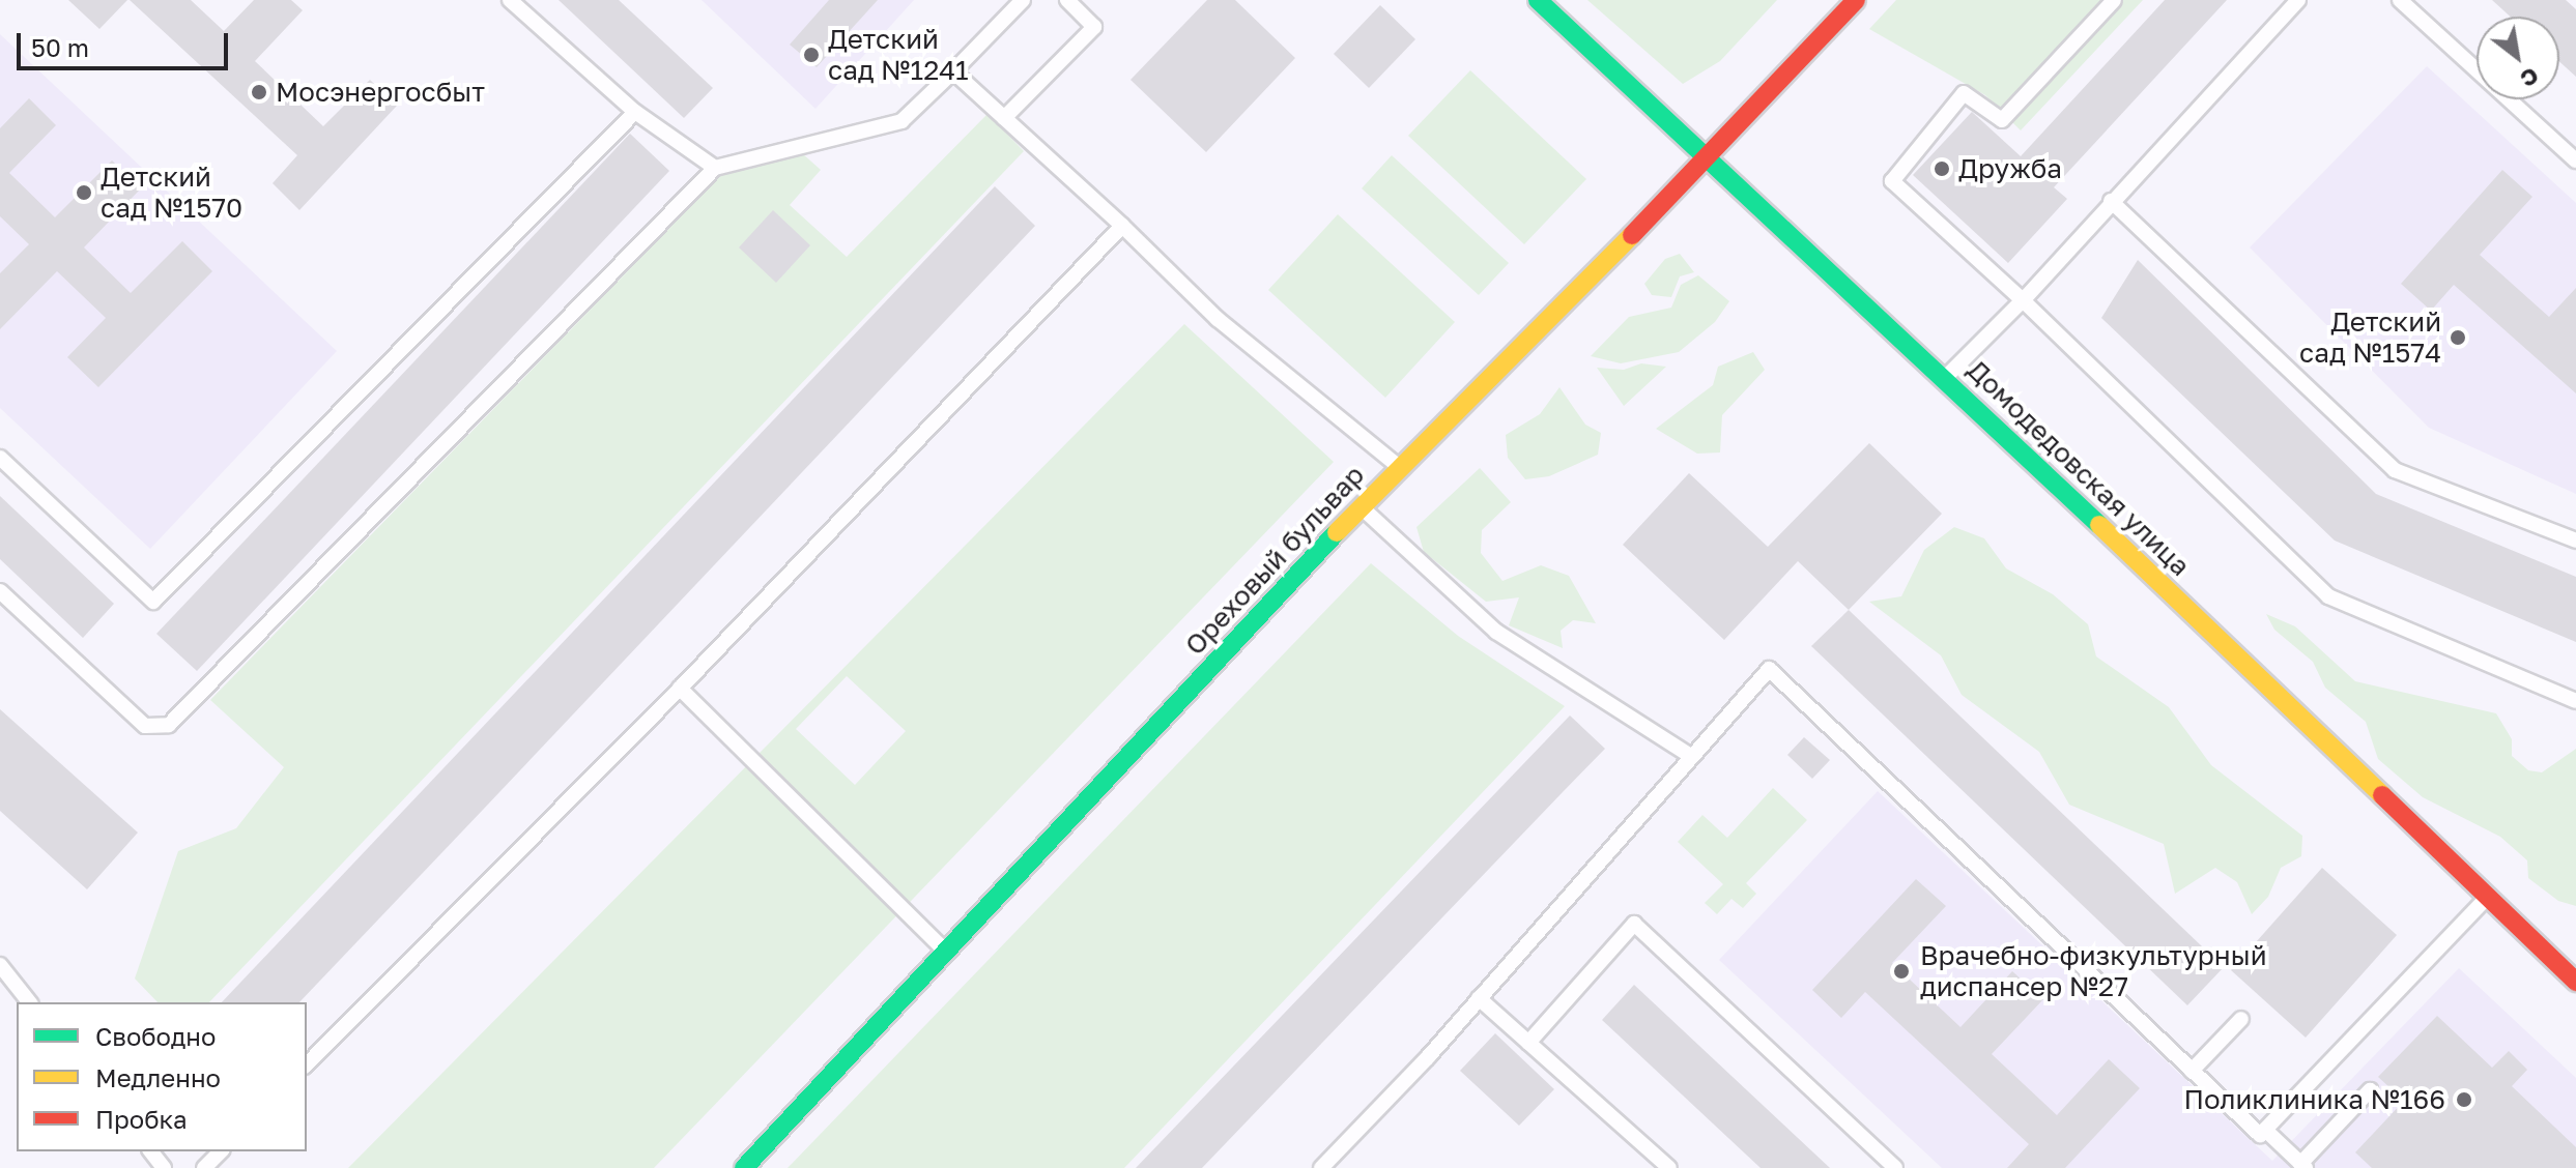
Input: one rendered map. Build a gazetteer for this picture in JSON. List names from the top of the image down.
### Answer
{
  "streets": {
    "main road": ["Домодедовская улица", "Ореховый бульвар"]
  },
  "crossings": [
    ["Домодедовская улица", "Ореховый бульвар"]
  ],
  "places": [
    "Детский сад №1241",
    "Мосэнергосбыт",
    "Дружба",
    "Детский сад №1570",
    "Детский сад №1574",
    "Врачебно-физкультурный диспансер №27",
    "Поликлиника №166"
  ],
  "legend": ["Свободно", "Медленно", "Пробка"],
  "scale_bar": "50 m",
  "north": "bottom right"
}
